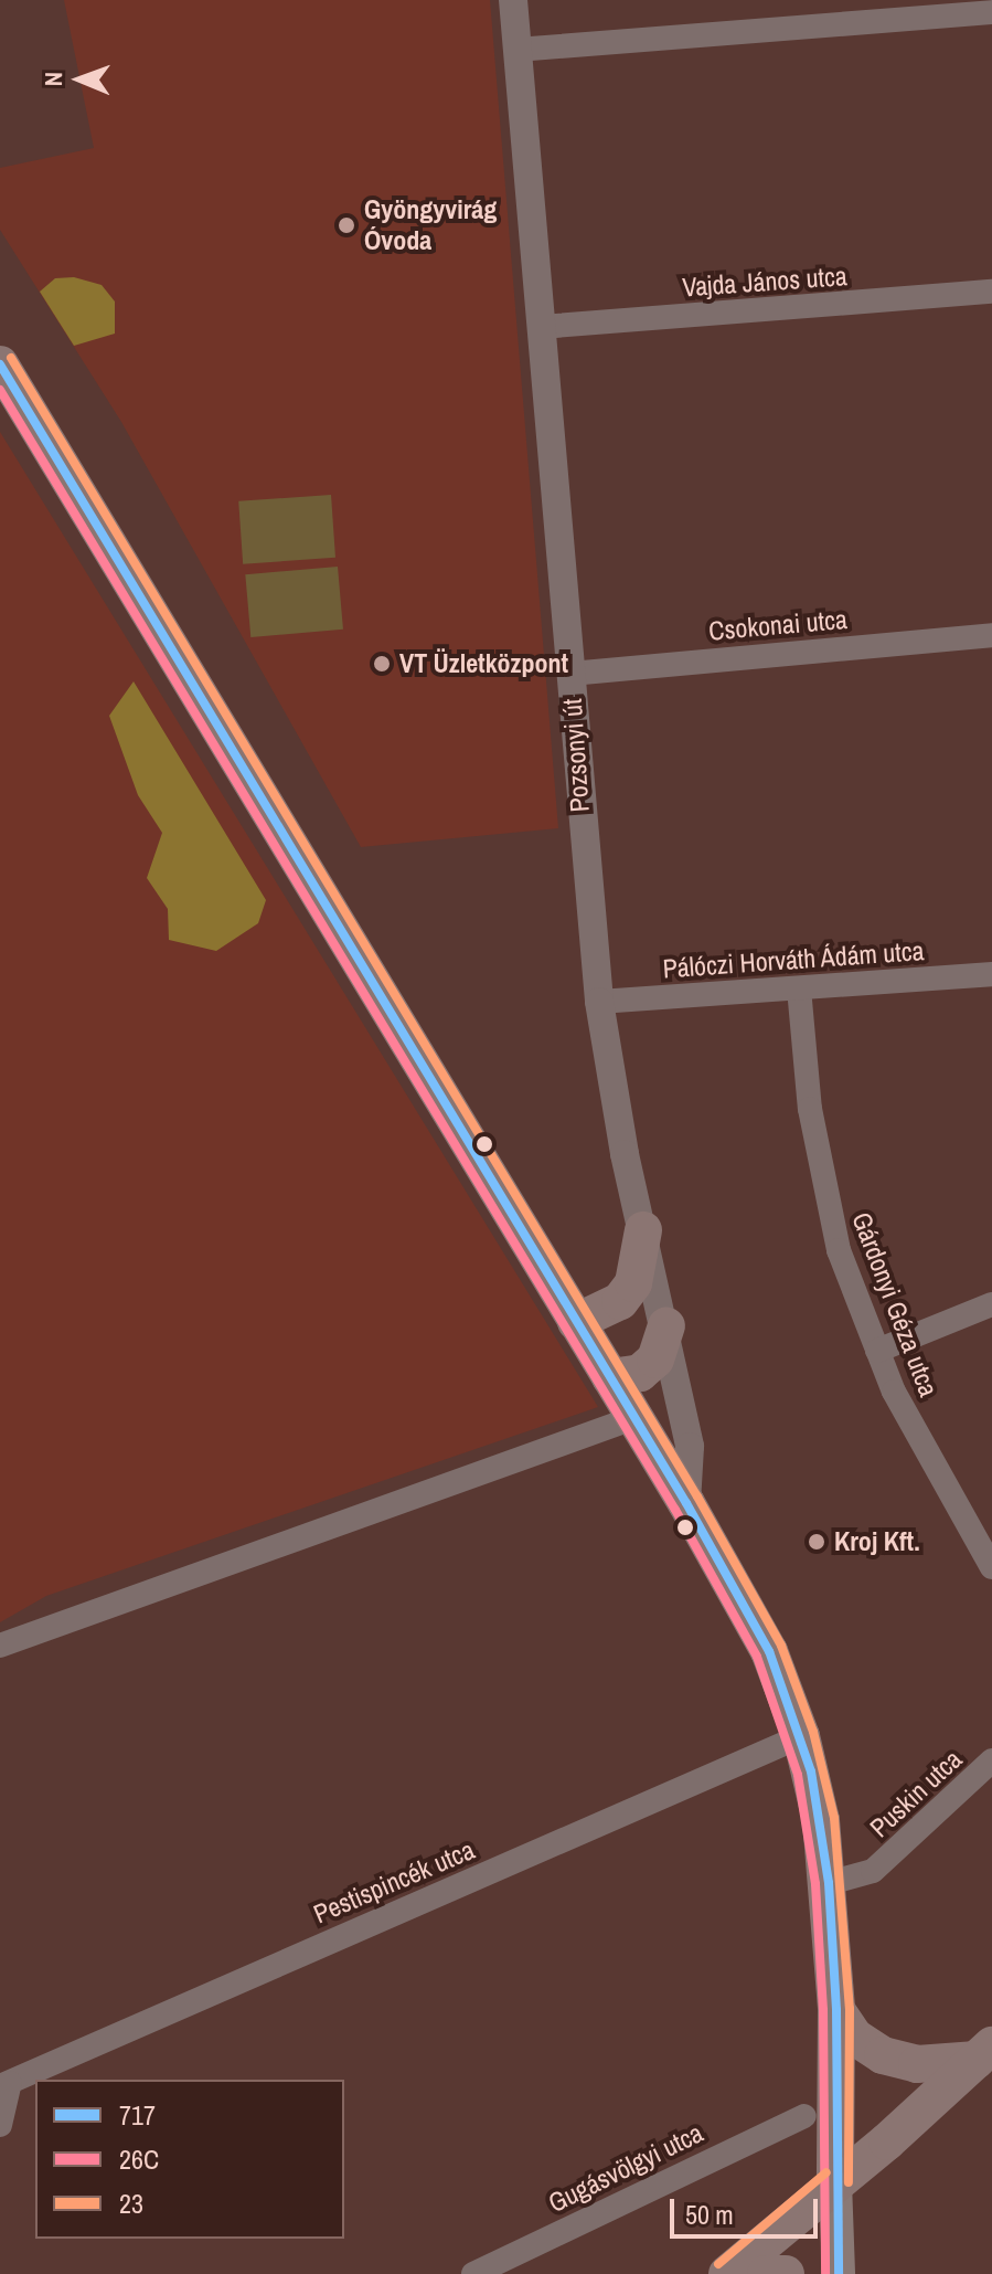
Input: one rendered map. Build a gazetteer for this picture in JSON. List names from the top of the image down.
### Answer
{
  "streets": {
    "street": [
      "Vajda János utca",
      "Csokonai utca",
      "Pozsonyi út",
      "Pálóczi Horváth Ádám utca",
      "Gárdonyi Géza utca",
      "Puskin utca",
      "Pestispincék utca",
      "Gugásvölgyi utca"
    ]
  },
  "crossings": [
    ["Vajda János utca", "Pozsonyi út"],
    ["Csokonai utca", "Pozsonyi út"],
    ["Pozsonyi út", "Pálóczi Horváth Ádám utca"],
    ["Pálóczi Horváth Ádám utca", "Gárdonyi Géza utca"]
  ],
  "places": ["Gyöngyvirág Óvoda", "VT Üzletközpont", "Kroj Kft."],
  "lines": ["transit line 23", "transit line 717", "transit line 26C"],
  "legend": ["717", "26C", "23"],
  "scale_bar": "50 m",
  "north": "left"
}
